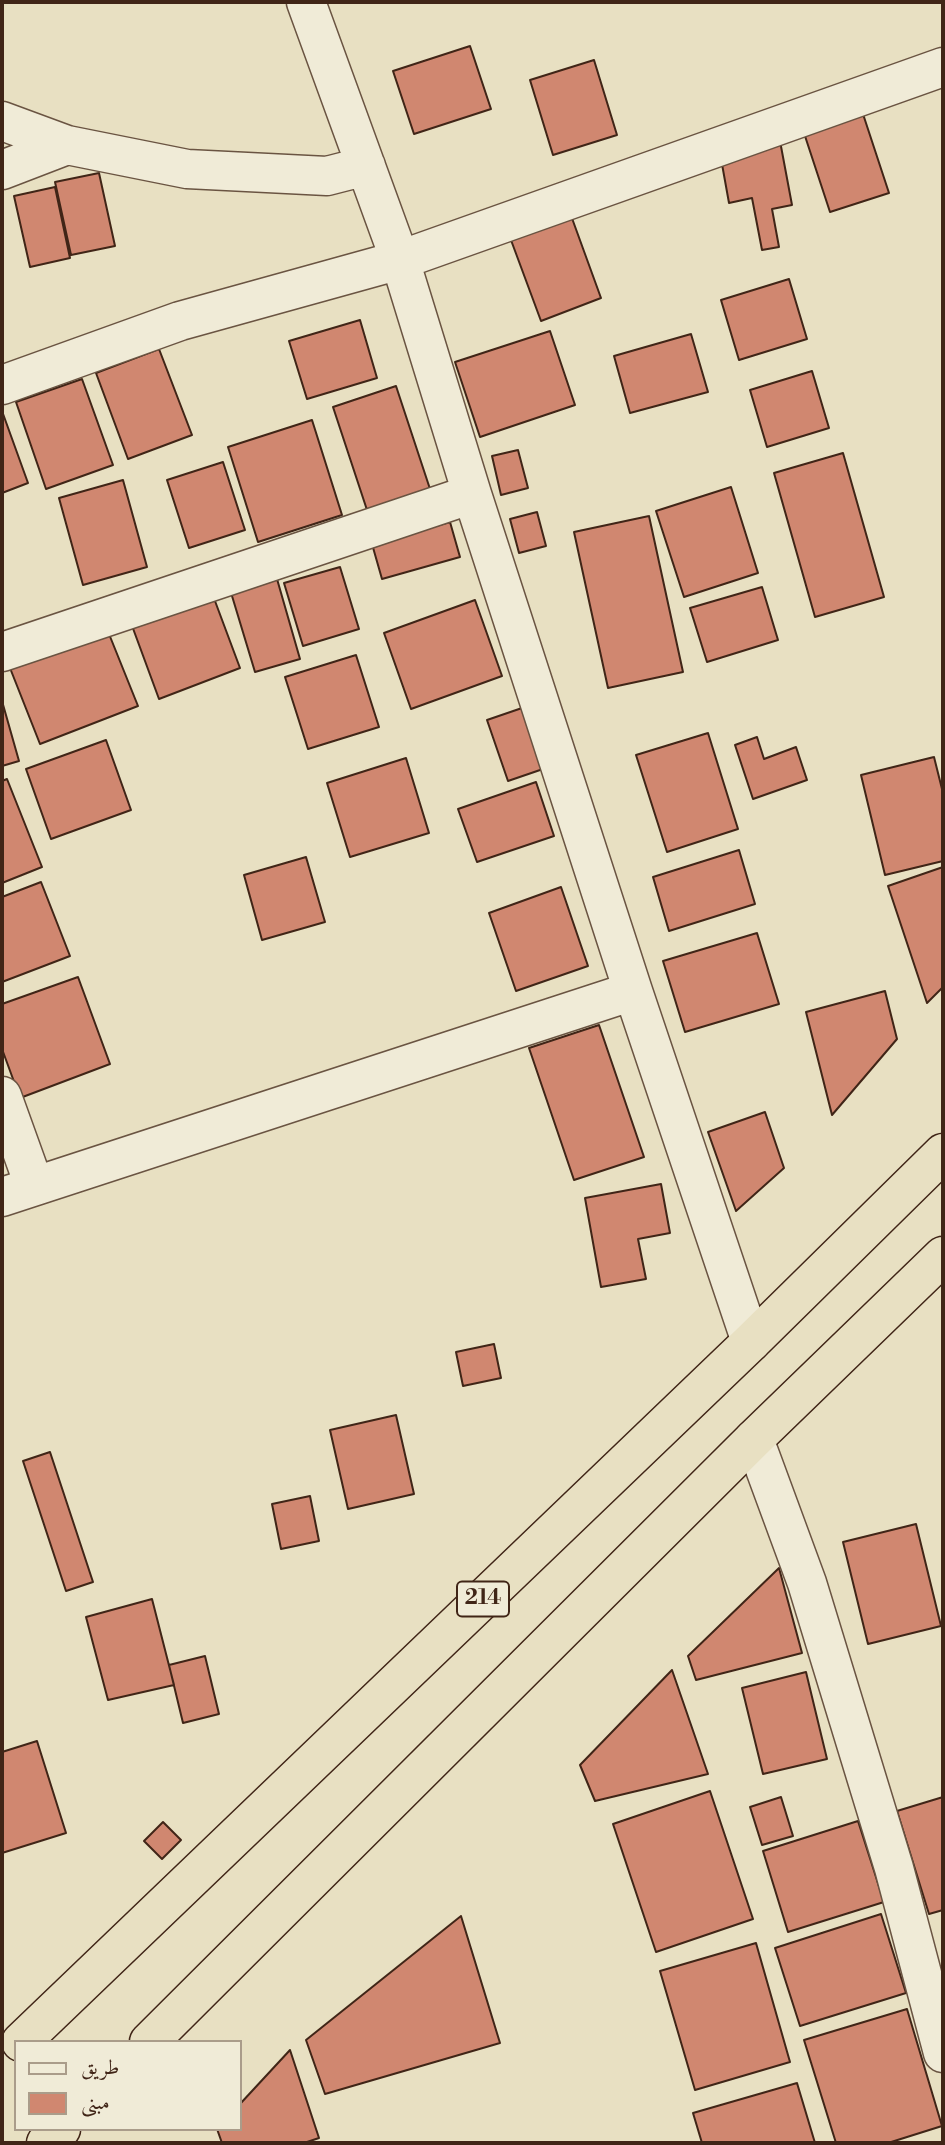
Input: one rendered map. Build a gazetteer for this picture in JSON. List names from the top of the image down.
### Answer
{
  "streets": {
    "highway": ["214"]
  },
  "legend": ["طريق", "مبنى"]
}
